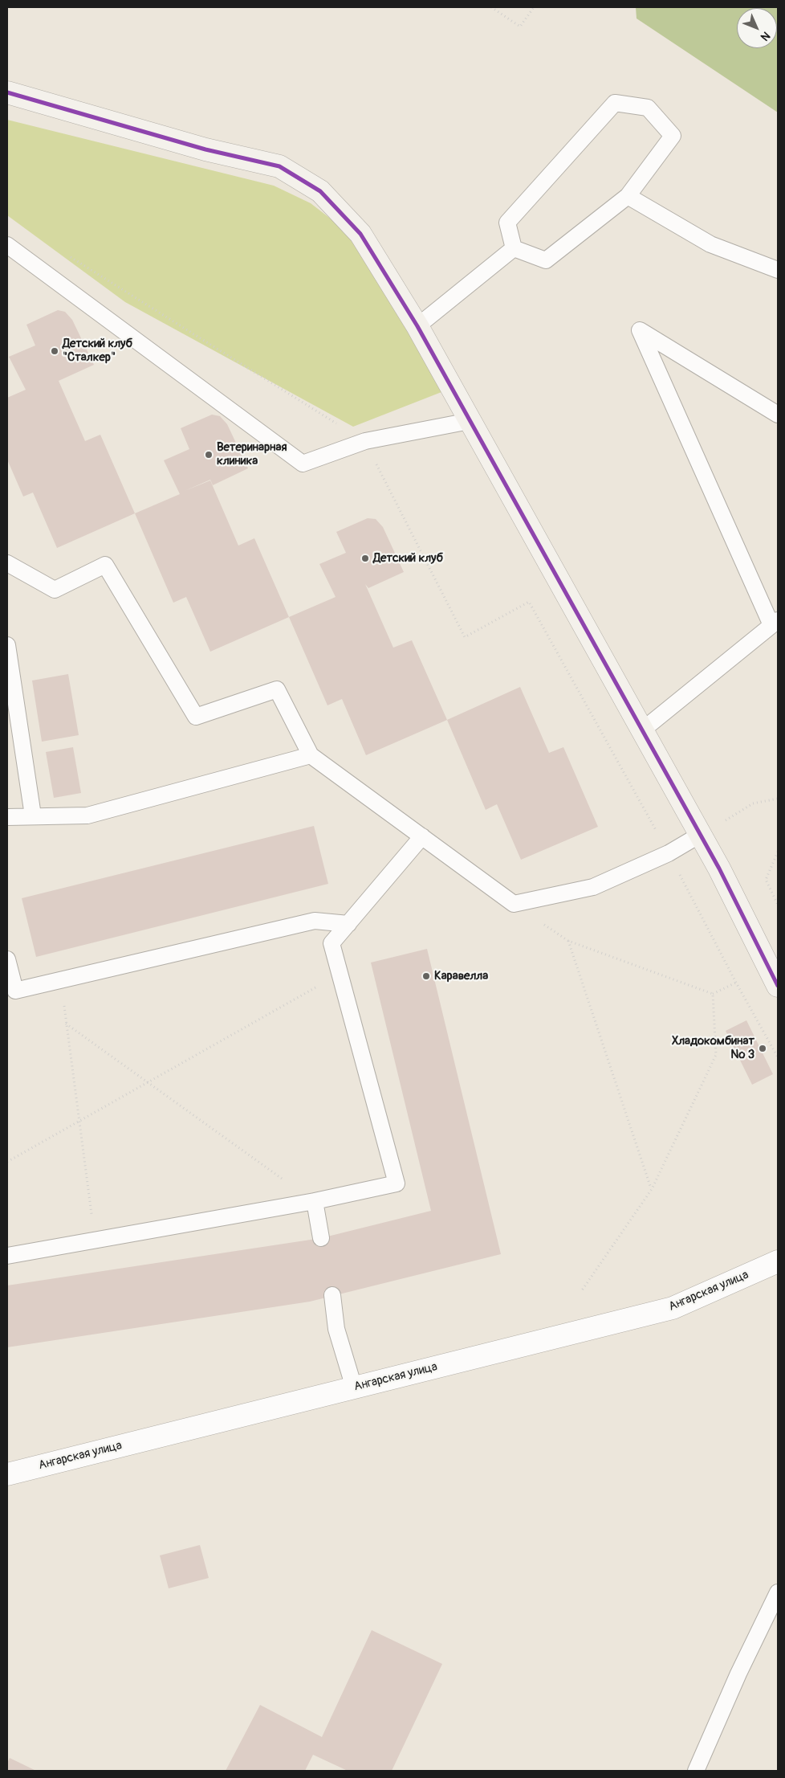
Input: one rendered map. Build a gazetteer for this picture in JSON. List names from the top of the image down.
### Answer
{
  "streets": {
    "street": ["Ангарская улица"]
  },
  "places": [
    "Детский клуб \"Сталкер\"",
    "Ветеринарная клиника",
    "Детский клуб",
    "Каравелла",
    "Хладокомбинат № 3"
  ],
  "north": "bottom right"
}
